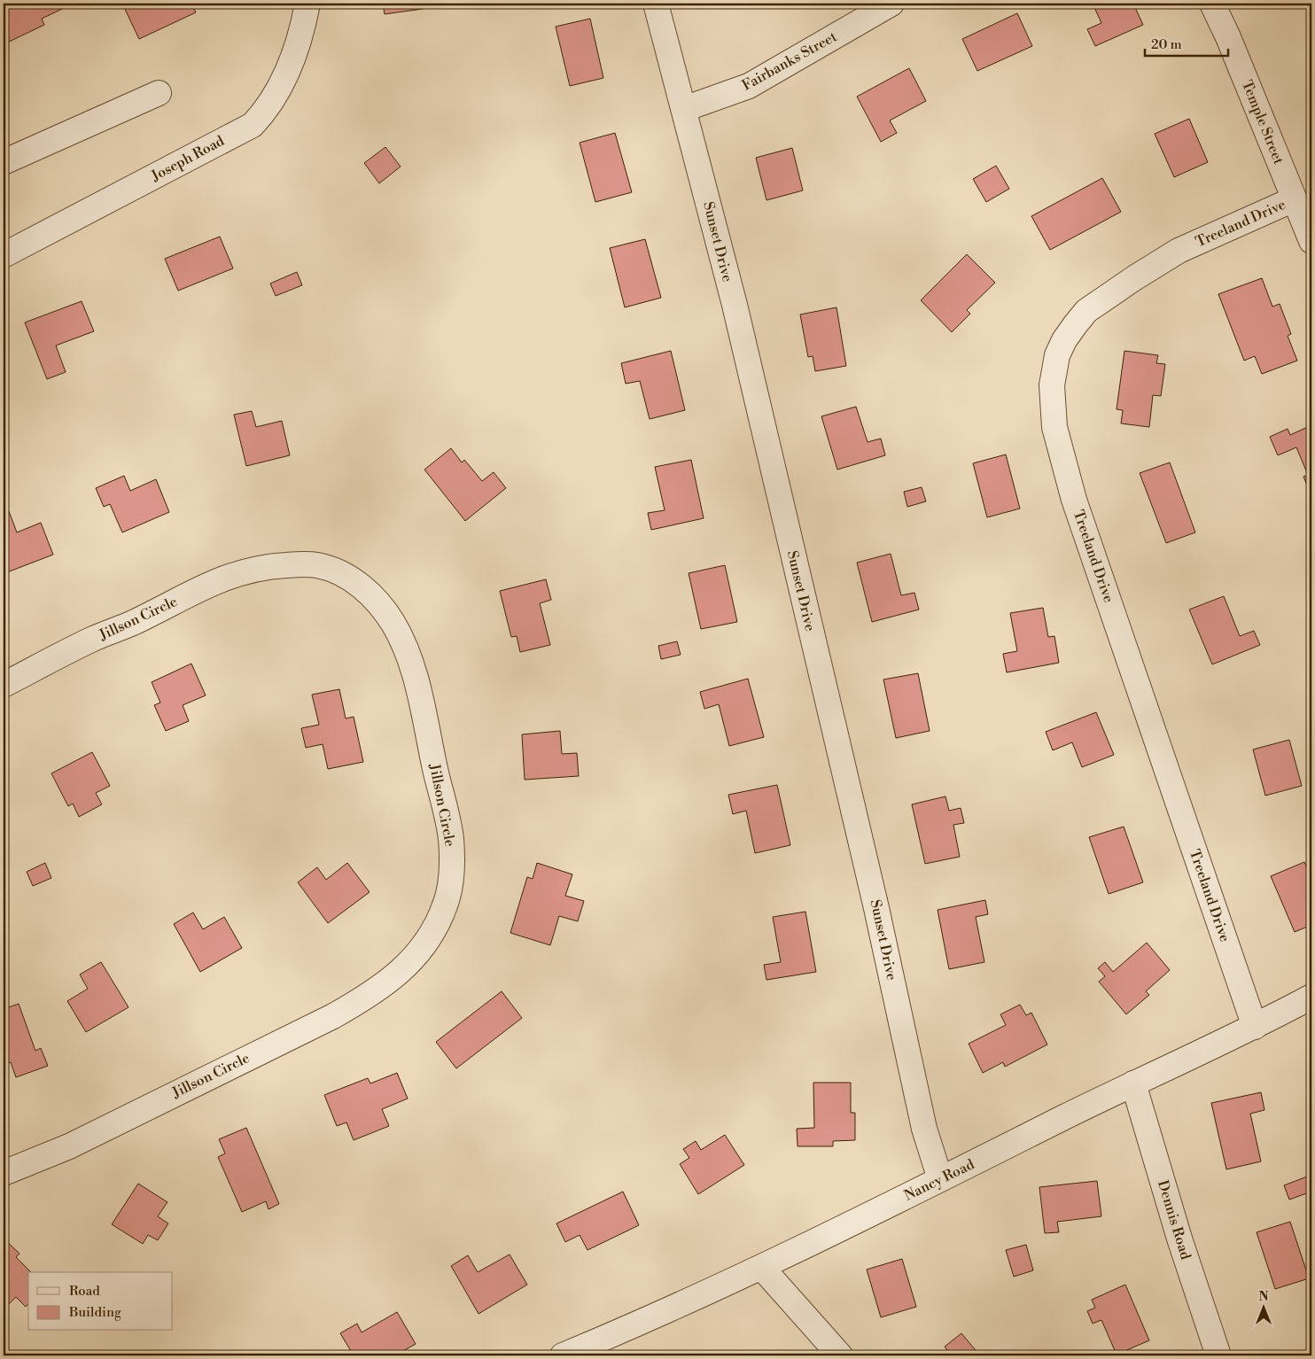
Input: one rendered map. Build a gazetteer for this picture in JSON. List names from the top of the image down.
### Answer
{
  "streets": {
    "street": [
      "Fairbanks Street",
      "Temple Street",
      "Joseph Road",
      "Treeland Drive",
      "Sunset Drive",
      "Jillson Circle",
      "Nancy Road",
      "Dennis Road"
    ]
  },
  "crossings": [
    ["Fairbanks Street", "Sunset Drive"],
    ["Temple Street", "Treeland Drive"],
    ["Treeland Drive", "Nancy Road"],
    ["Sunset Drive", "Nancy Road"],
    ["Nancy Road", "Dennis Road"]
  ],
  "legend": ["Road", "Building"],
  "scale_bar": "20 m",
  "north": "top"
}
